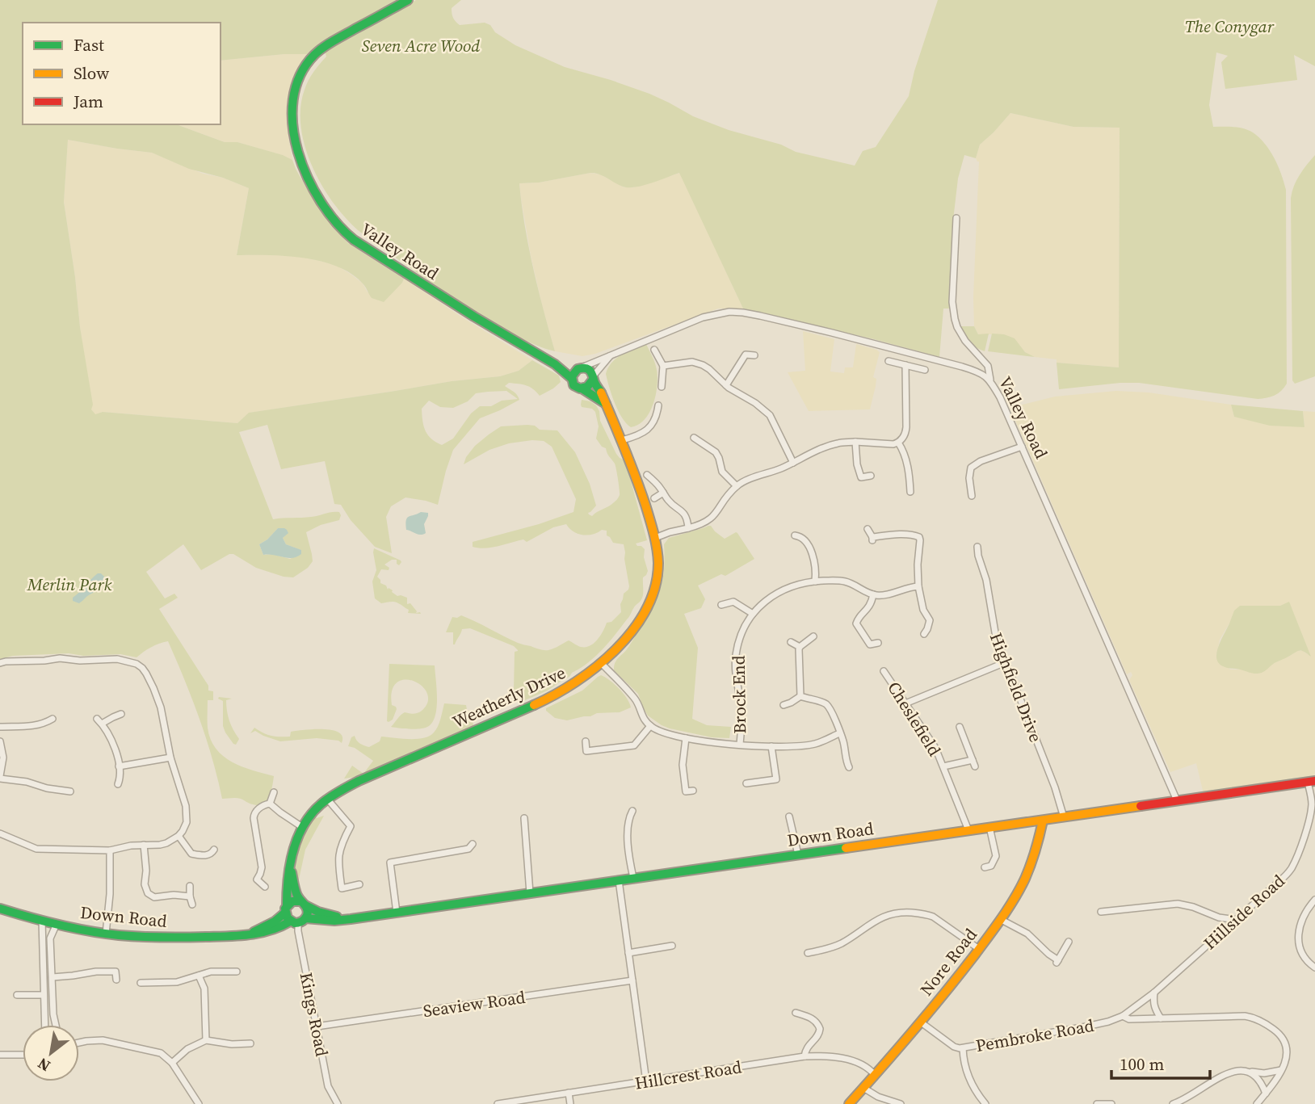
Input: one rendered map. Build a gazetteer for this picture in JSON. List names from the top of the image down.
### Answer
{
  "streets": {
    "street": [
      "Valley Road",
      "Highfield Drive",
      "Brock End",
      "Weatherly Drive",
      "Cheslefield",
      "Down Road",
      "Hillside Road",
      "Nore Road",
      "Seaview Road",
      "Kings Road",
      "Pembroke Road",
      "Hillcrest Road"
    ]
  },
  "crossings": [
    ["Valley Road", "Weatherly Drive"],
    ["Valley Road", "Down Road"],
    ["Highfield Drive", "Down Road"],
    ["Weatherly Drive", "Down Road"],
    ["Weatherly Drive", "Kings Road"],
    ["Cheslefield", "Down Road"],
    ["Down Road", "Hillside Road"],
    ["Down Road", "Nore Road"],
    ["Down Road", "Kings Road"],
    ["Hillside Road", "Pembroke Road"],
    ["Nore Road", "Pembroke Road"],
    ["Nore Road", "Hillcrest Road"],
    ["Seaview Road", "Kings Road"]
  ],
  "parks": ["The Conygar", "Seven Acre Wood", "Merlin Park"],
  "legend": ["Fast", "Slow", "Jam"],
  "scale_bar": "100 m",
  "north": "bottom left"
}
